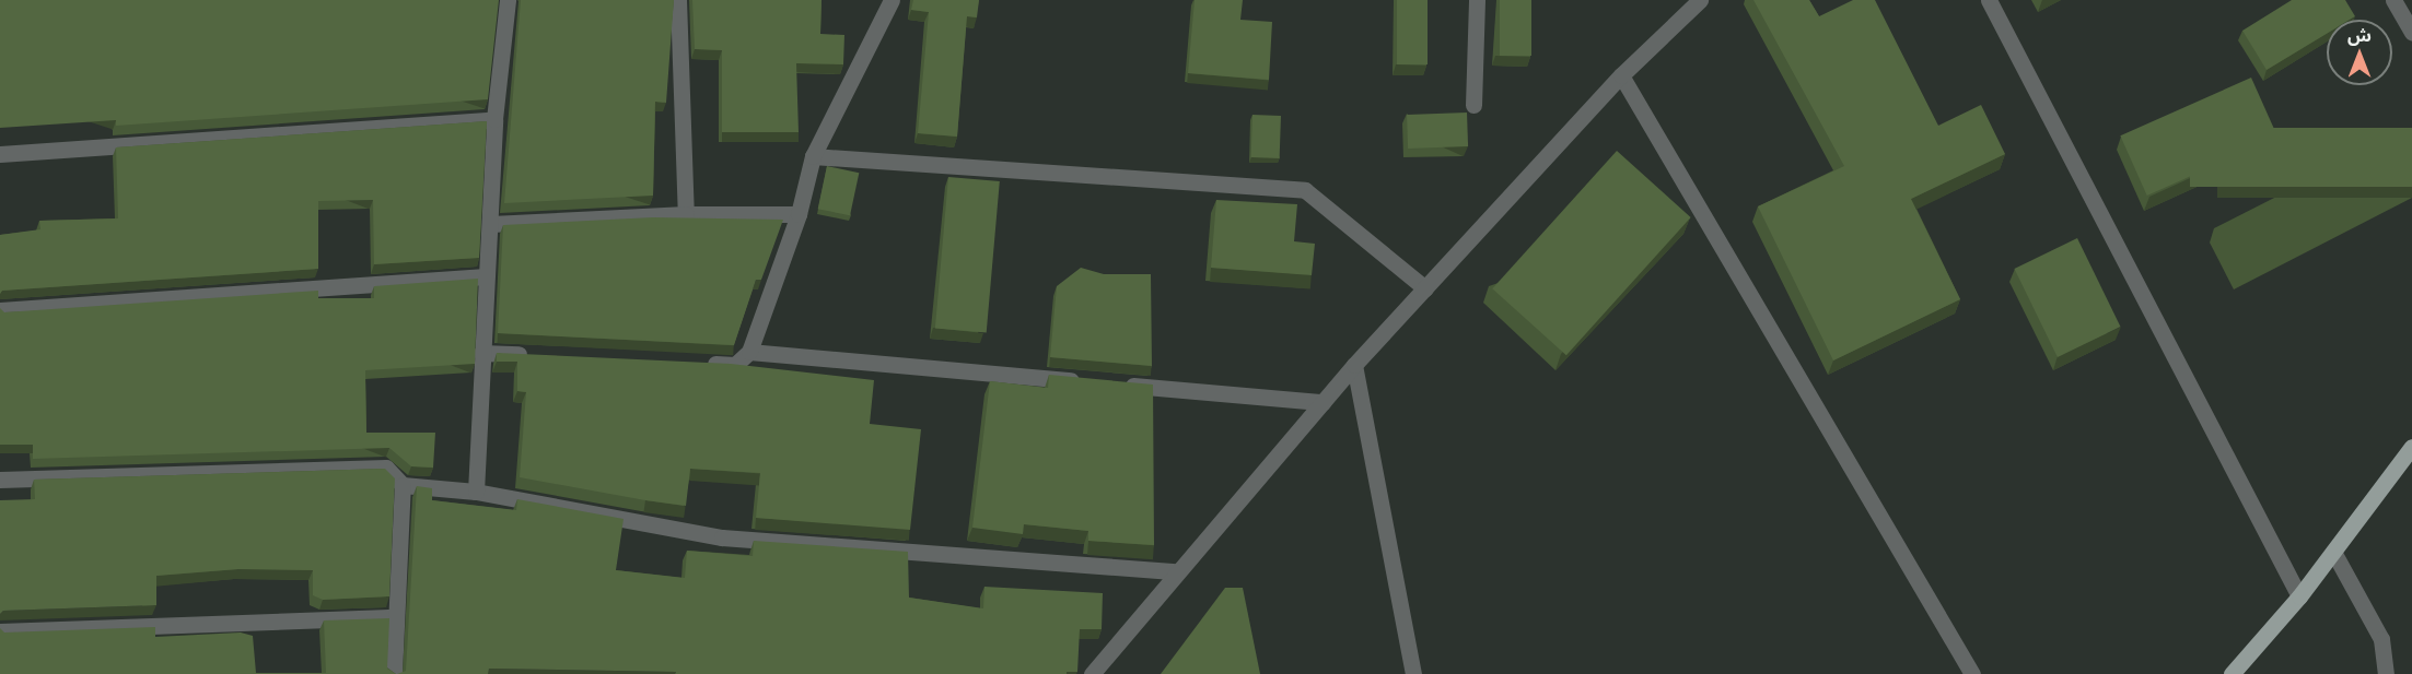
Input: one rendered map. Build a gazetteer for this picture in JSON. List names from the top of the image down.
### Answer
{
  "north": "top"
}
